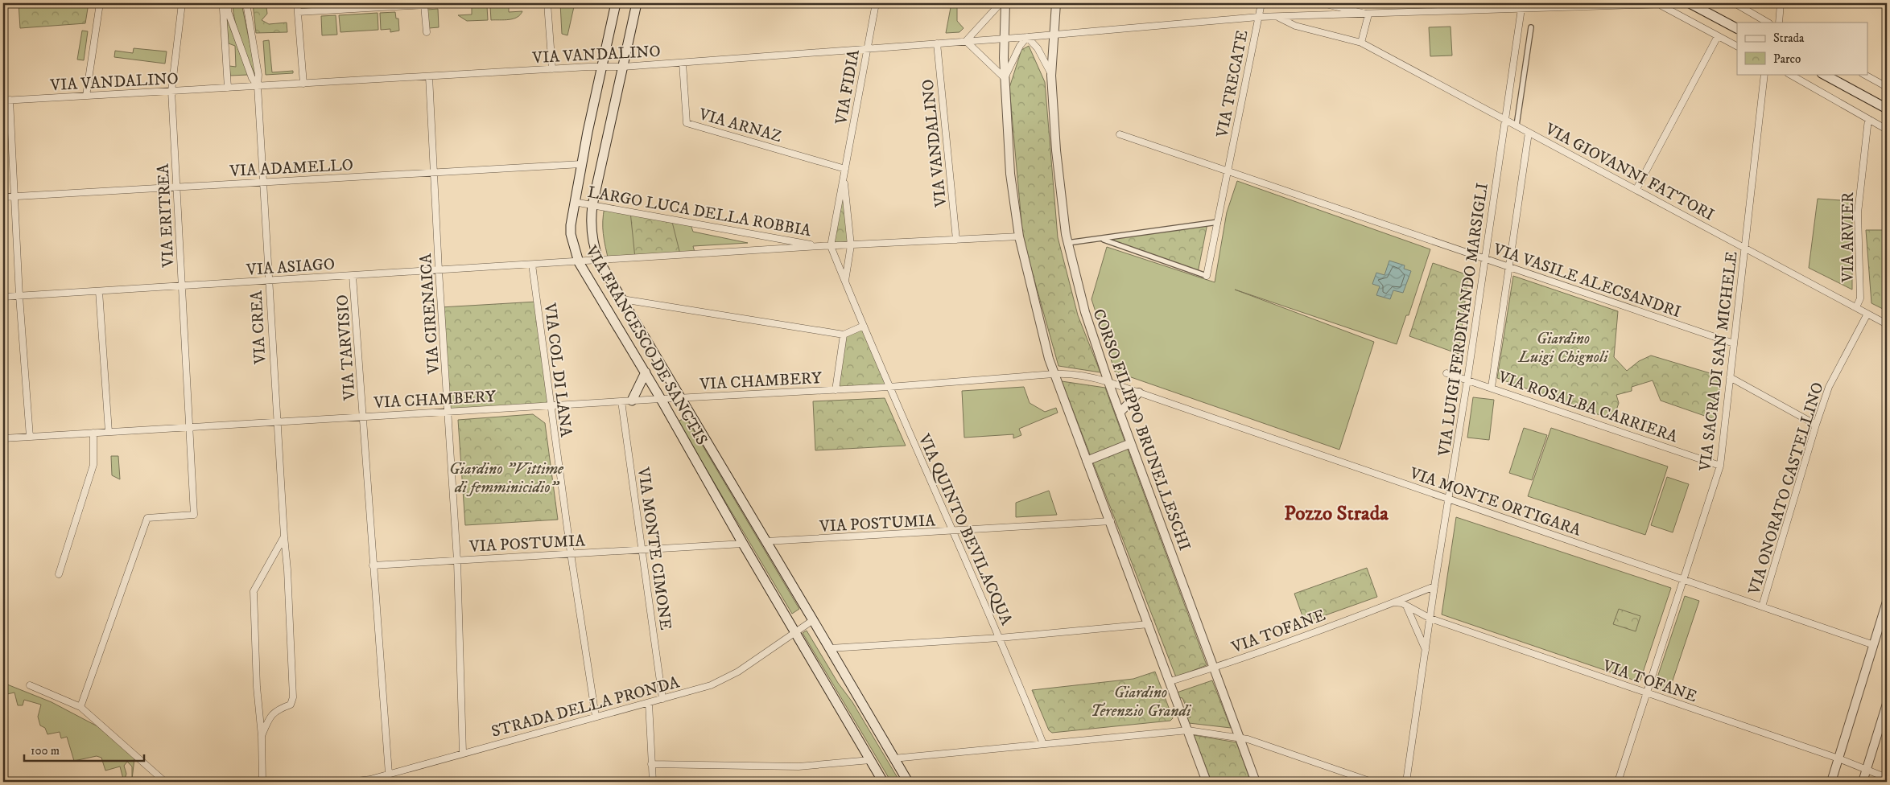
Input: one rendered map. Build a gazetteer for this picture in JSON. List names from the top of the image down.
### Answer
{
  "streets": {
    "main road": ["VIA FRANCESCO DE SANCTIS"],
    "street": [
      "VIA VANDALINO",
      "VIA TRECATE",
      "VIA FIDIA",
      "VIA ARNAZ",
      "VIA ADAMELLO",
      "VIA GIOVANNI FATTORI",
      "LARGO LUCA DELLA ROBBIA",
      "VIA ERITREA",
      "VIA ARVIER",
      "VIA ASIAGO",
      "VIA VASILE ALECSANDRI",
      "VIA CIRENAICA",
      "VIA LUIGI FERDINANDO MARSIGLI",
      "VIA CREA",
      "VIA TARVISIO",
      "VIA SACRA DI SAN MICHELE",
      "VIA COL DI LANA",
      "VIA CHAMBERY",
      "VIA ROSALBA CARRIERA",
      "CORSO FILIPPO BRUNELLESCHI",
      "VIA ONORATO CASTELLINO",
      "VIA MONTE ORTIGARA",
      "VIA POSTUMIA",
      "VIA QUINTO BEVILACQUA",
      "VIA MONTE CIMONE",
      "VIA TOFANE",
      "STRADA DELLA PRONDA"
    ]
  },
  "crossings": [
    ["VIA VANDALINO", "VIA TRECATE"],
    ["VIA VANDALINO", "VIA FIDIA"],
    ["VIA VANDALINO", "VIA ARNAZ"],
    ["VIA VANDALINO", "VIA GIOVANNI FATTORI"],
    ["VIA VANDALINO", "LARGO LUCA DELLA ROBBIA"],
    ["VIA VANDALINO", "VIA ERITREA"],
    ["VIA VANDALINO", "VIA CIRENAICA"],
    ["VIA VANDALINO", "VIA LUIGI FERDINANDO MARSIGLI"],
    ["VIA VANDALINO", "VIA CREA"],
    ["VIA VANDALINO", "VIA FRANCESCO DE SANCTIS"],
    ["VIA VANDALINO", "CORSO FILIPPO BRUNELLESCHI"],
    ["VIA TRECATE", "VIA VASILE ALECSANDRI"],
    ["VIA FIDIA", "VIA ARNAZ"],
    ["VIA FIDIA", "LARGO LUCA DELLA ROBBIA"],
    ["VIA FIDIA", "VIA QUINTO BEVILACQUA"],
    ["VIA ADAMELLO", "VIA ERITREA"],
    ["VIA ADAMELLO", "VIA CIRENAICA"],
    ["VIA ADAMELLO", "VIA CREA"],
    ["VIA ADAMELLO", "VIA FRANCESCO DE SANCTIS"],
    ["VIA GIOVANNI FATTORI", "VIA ARVIER"],
    ["VIA GIOVANNI FATTORI", "VIA LUIGI FERDINANDO MARSIGLI"],
    ["VIA GIOVANNI FATTORI", "VIA SACRA DI SAN MICHELE"],
    ["VIA GIOVANNI FATTORI", "VIA ONORATO CASTELLINO"],
    ["LARGO LUCA DELLA ROBBIA", "VIA ASIAGO"],
    ["LARGO LUCA DELLA ROBBIA", "VIA FRANCESCO DE SANCTIS"],
    ["LARGO LUCA DELLA ROBBIA", "VIA QUINTO BEVILACQUA"],
    ["VIA ERITREA", "VIA ASIAGO"],
    ["VIA ERITREA", "VIA CHAMBERY"],
    ["VIA ASIAGO", "VIA CIRENAICA"],
    ["VIA ASIAGO", "VIA CREA"],
    ["VIA ASIAGO", "VIA FRANCESCO DE SANCTIS"],
    ["VIA ASIAGO", "VIA TARVISIO"],
    ["VIA ASIAGO", "VIA COL DI LANA"],
    ["VIA VASILE ALECSANDRI", "VIA LUIGI FERDINANDO MARSIGLI"],
    ["VIA VASILE ALECSANDRI", "VIA SACRA DI SAN MICHELE"],
    ["VIA CIRENAICA", "VIA CHAMBERY"],
    ["VIA CIRENAICA", "VIA POSTUMIA"],
    ["VIA LUIGI FERDINANDO MARSIGLI", "VIA ROSALBA CARRIERA"],
    ["VIA LUIGI FERDINANDO MARSIGLI", "VIA MONTE ORTIGARA"],
    ["VIA LUIGI FERDINANDO MARSIGLI", "VIA TOFANE"],
    ["VIA CREA", "VIA CHAMBERY"],
    ["VIA FRANCESCO DE SANCTIS", "VIA CHAMBERY"],
    ["VIA FRANCESCO DE SANCTIS", "VIA POSTUMIA"],
    ["VIA FRANCESCO DE SANCTIS", "STRADA DELLA PRONDA"],
    ["VIA TARVISIO", "VIA CHAMBERY"],
    ["VIA SACRA DI SAN MICHELE", "VIA ROSALBA CARRIERA"],
    ["VIA SACRA DI SAN MICHELE", "VIA MONTE ORTIGARA"],
    ["VIA SACRA DI SAN MICHELE", "VIA TOFANE"],
    ["VIA COL DI LANA", "VIA CHAMBERY"],
    ["VIA COL DI LANA", "VIA POSTUMIA"],
    ["VIA COL DI LANA", "STRADA DELLA PRONDA"],
    ["VIA CHAMBERY", "CORSO FILIPPO BRUNELLESCHI"],
    ["VIA CHAMBERY", "VIA MONTE ORTIGARA"],
    ["VIA CHAMBERY", "VIA QUINTO BEVILACQUA"],
    ["VIA CHAMBERY", "VIA MONTE CIMONE"],
    ["VIA CHAMBERY", "STRADA DELLA PRONDA"],
    ["CORSO FILIPPO BRUNELLESCHI", "VIA MONTE ORTIGARA"],
    ["CORSO FILIPPO BRUNELLESCHI", "VIA TOFANE"],
    ["VIA ONORATO CASTELLINO", "VIA MONTE ORTIGARA"],
    ["VIA POSTUMIA", "VIA QUINTO BEVILACQUA"],
    ["VIA POSTUMIA", "VIA MONTE CIMONE"],
    ["VIA POSTUMIA", "STRADA DELLA PRONDA"],
    ["VIA MONTE CIMONE", "STRADA DELLA PRONDA"]
  ],
  "districts": ["Pozzo Strada"],
  "parks": ["Giardino Luigi Chignoli", "Giardino \"Vittime di femminicidio\"", "Giardino Terenzio Grandi"],
  "legend": ["Strada", "Parco"],
  "scale_bar": "100 m"
}
